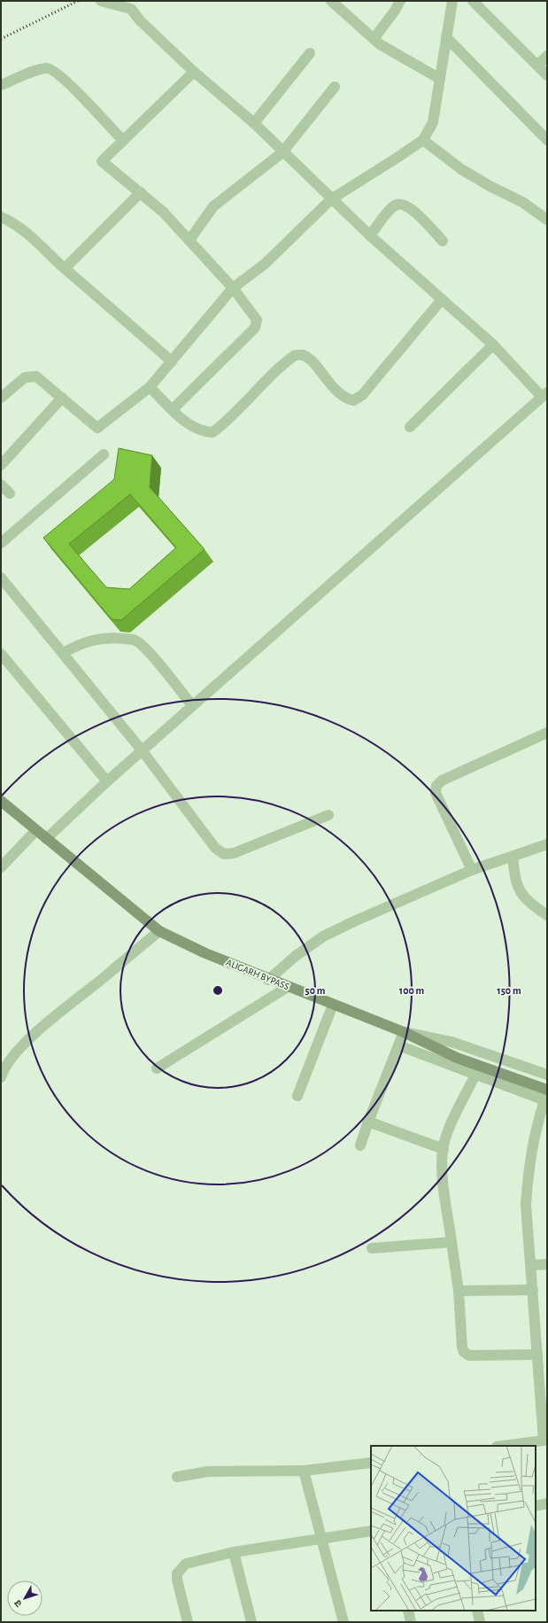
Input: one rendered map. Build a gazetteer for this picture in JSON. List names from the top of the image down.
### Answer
{
  "streets": {
    "main road": ["ALIGARH BYPASS"]
  },
  "north": "bottom left",
  "rings": ["50 m", "100 m", "150 m"]
}
